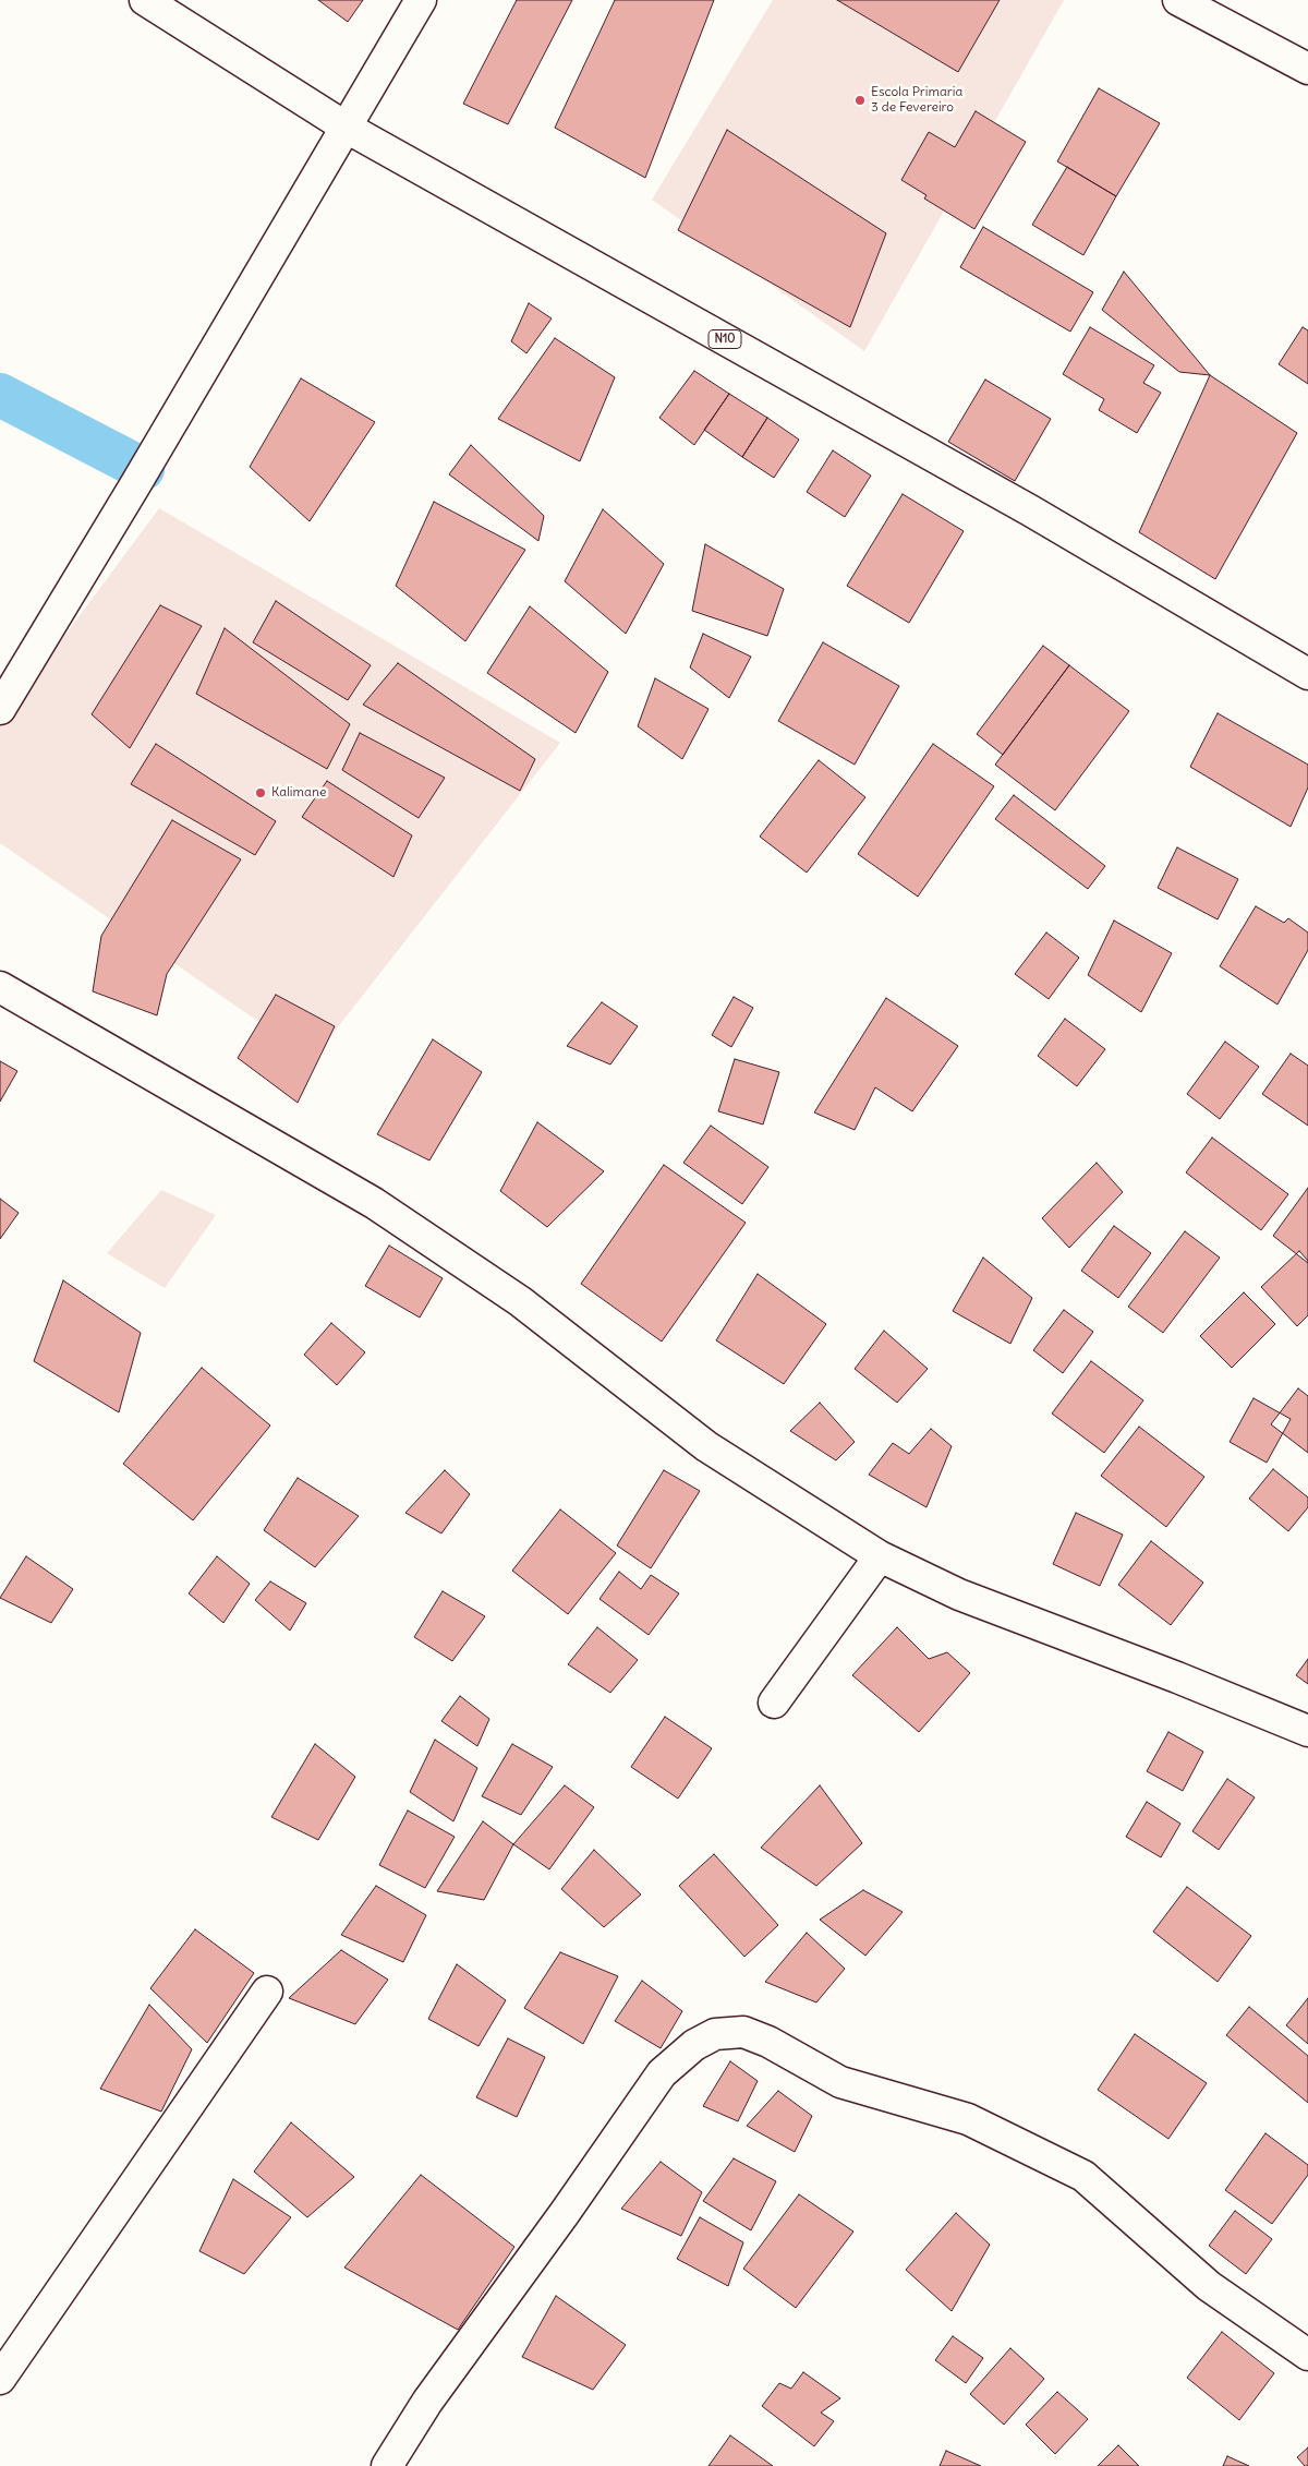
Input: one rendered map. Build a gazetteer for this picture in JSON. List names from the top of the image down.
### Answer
{
  "streets": {
    "street": ["N10"]
  },
  "places": ["Escola Primaria 3 de Fevereiro", "Kalimane"]
}
